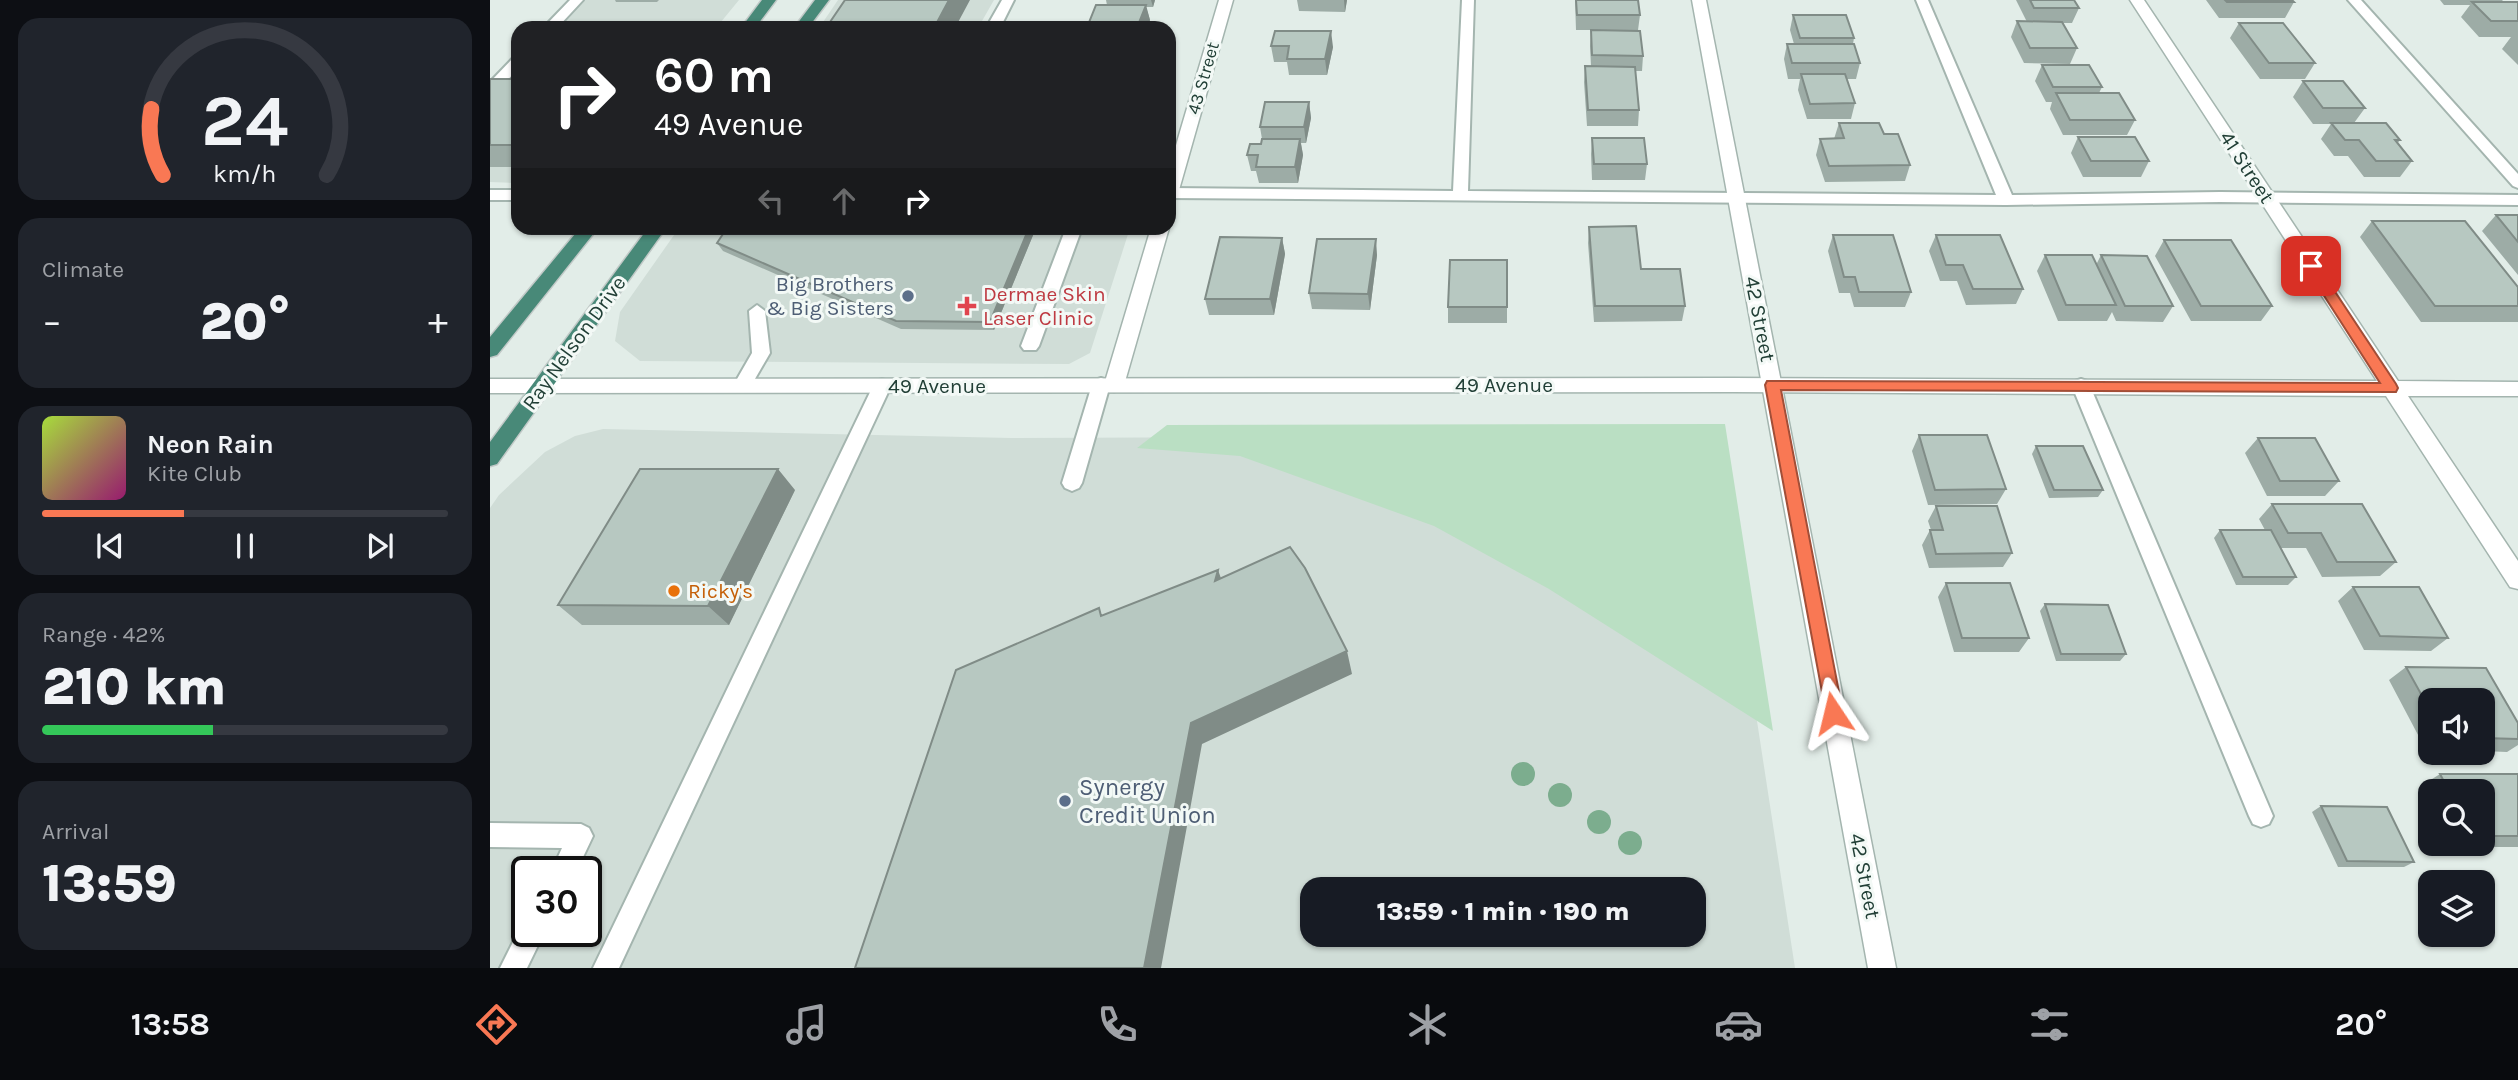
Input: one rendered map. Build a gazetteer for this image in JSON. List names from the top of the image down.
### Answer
{
  "streets": {
    "highway": ["Ray Nelson Drive"],
    "street": [
      "43 Street",
      "41 Street",
      "42 Street",
      "49 Avenue"
    ]
  },
  "crossings": [
    ["41 Street", "49 Avenue"],
    ["42 Street", "49 Avenue"],
    ["Ray Nelson Drive", "49 Avenue"]
  ],
  "places": {
    "other": ["Big Brothers & Big Sisters", "Ricky's", "Synergy Credit Union"],
    "health": ["Dermae Skin Laser Clinic"]
  },
  "page": {
    "turn": ["60 m", "49 Avenue"],
    "tile": [
      "Climate",
      ["Range · 42%", "210 km"],
      ["Arrival", "13:59"]
    ],
    "heat": ["−", "20°", "+"],
    "song": ["Neon Rain", "Kite Club"],
    "limit": "30",
    "trip": "13:59 · 1 min · 190 m",
    "tabs": ["13:58", "20°"],
    "gauge": ["24", "km/h"]
  }
}
